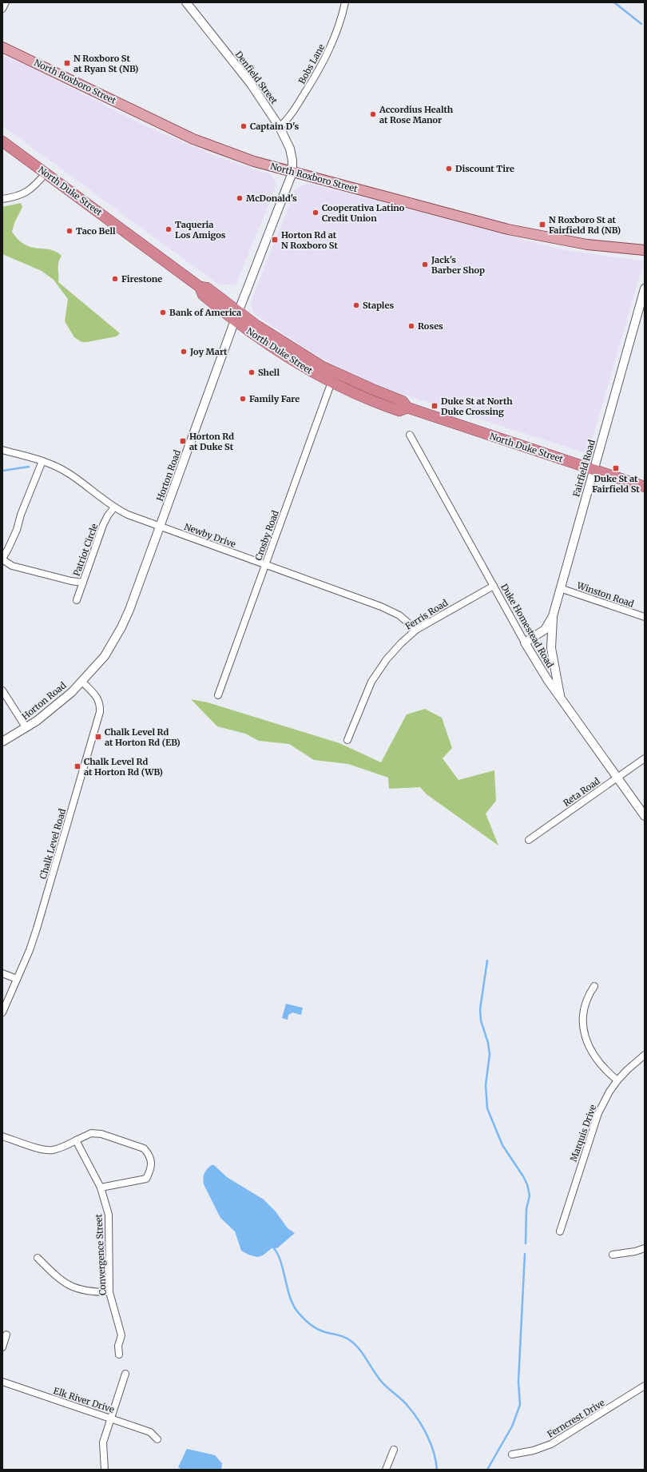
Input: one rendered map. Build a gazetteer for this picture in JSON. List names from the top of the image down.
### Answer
{
  "streets": {
    "highway": ["North Duke Street"],
    "main road": ["North Roxboro Street"],
    "street": [
      "Bobs Lane",
      "Denfield Street",
      "Fairfield Road",
      "Horton Road",
      "Newby Drive",
      "Crosby Road",
      "Patriot Circle",
      "Winston Road",
      "Ferris Road",
      "Duke Homestead Road",
      "Reta Road",
      "Chalk Level Road",
      "Marquis Drive",
      "Convergence Street",
      "Elk River Drive",
      "Ferncrest Drive"
    ]
  },
  "crossings": [
    ["Bobs Lane", "Denfield Street"],
    ["Denfield Street", "North Roxboro Street"],
    ["Denfield Street", "Horton Road"],
    ["North Roxboro Street", "Horton Road"],
    ["North Duke Street", "Fairfield Road"],
    ["North Duke Street", "Horton Road"],
    ["North Duke Street", "Crosby Road"],
    ["Fairfield Road", "Winston Road"],
    ["Fairfield Road", "Duke Homestead Road"],
    ["Horton Road", "Newby Drive"],
    ["Horton Road", "Chalk Level Road"],
    ["Newby Drive", "Crosby Road"],
    ["Newby Drive", "Patriot Circle"],
    ["Newby Drive", "Ferris Road"],
    ["Ferris Road", "Duke Homestead Road"],
    ["Duke Homestead Road", "Reta Road"]
  ],
  "places": {
    "transit": [
      "N Roxboro St at Ryan St (NB)",
      "N Roxboro St at Fairfield Rd (NB)",
      "Horton Rd at N Roxboro St",
      "Duke St at North Duke Crossing",
      "Horton Rd at Duke St",
      "Duke St at Fairfield St",
      "Chalk Level Rd at Horton Rd (EB)",
      "Chalk Level Rd at Horton Rd (WB)"
    ],
    "other": [
      "Accordius Health at Rose Manor",
      "Captain D's",
      "Discount Tire",
      "McDonald's",
      "Cooperativa Latino Credit Union",
      "Taqueria Los Amigos",
      "Taco Bell",
      "Jack's Barber Shop",
      "Firestone",
      "Staples",
      "Bank of America",
      "Roses",
      "Joy Mart",
      "Shell",
      "Family Fare"
    ]
  }
}
